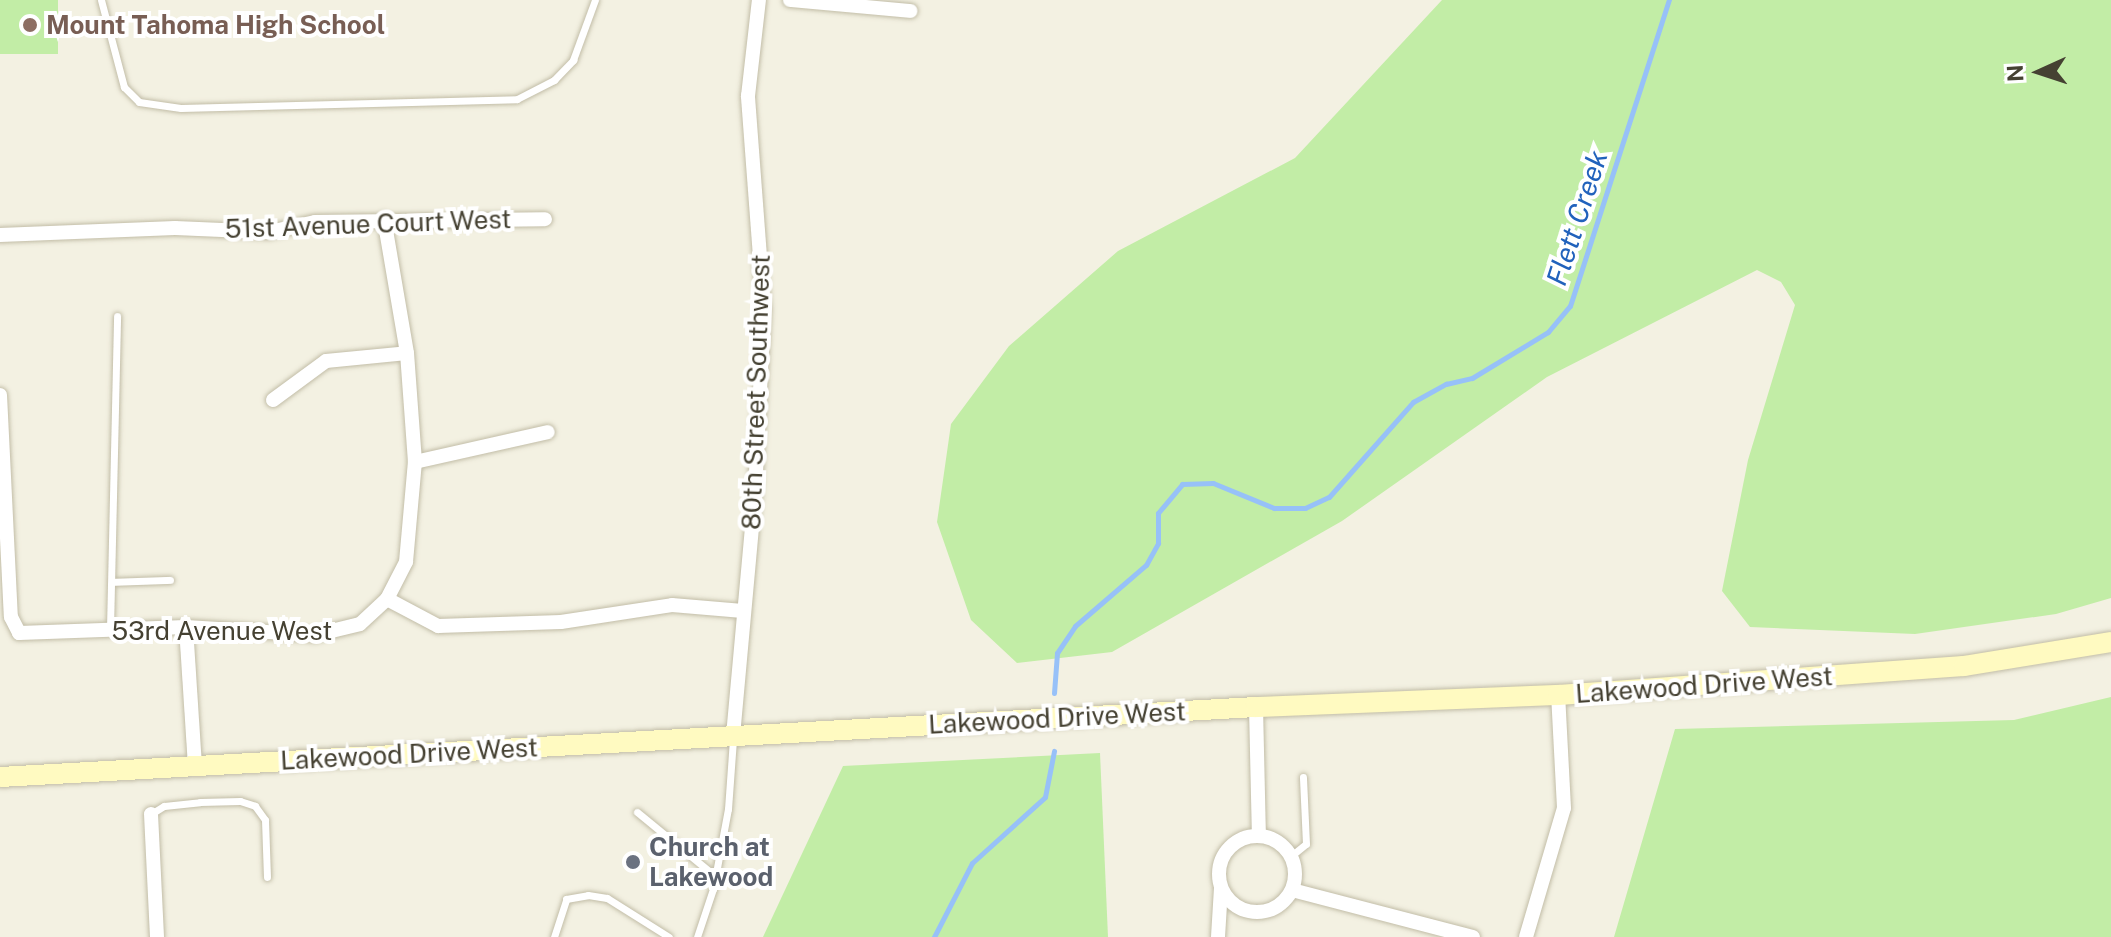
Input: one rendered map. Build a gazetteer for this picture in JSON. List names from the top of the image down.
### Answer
{
  "streets": {
    "main road": ["Lakewood Drive West"],
    "street": ["51st Avenue Court West", "80th Street Southwest", "53rd Avenue West"]
  },
  "crossings": [
    ["80th Street Southwest", "Lakewood Drive West"]
  ],
  "water": ["Flett Creek"],
  "places": ["Mount Tahoma High School", "Church at Lakewood"],
  "north": "left"
}
